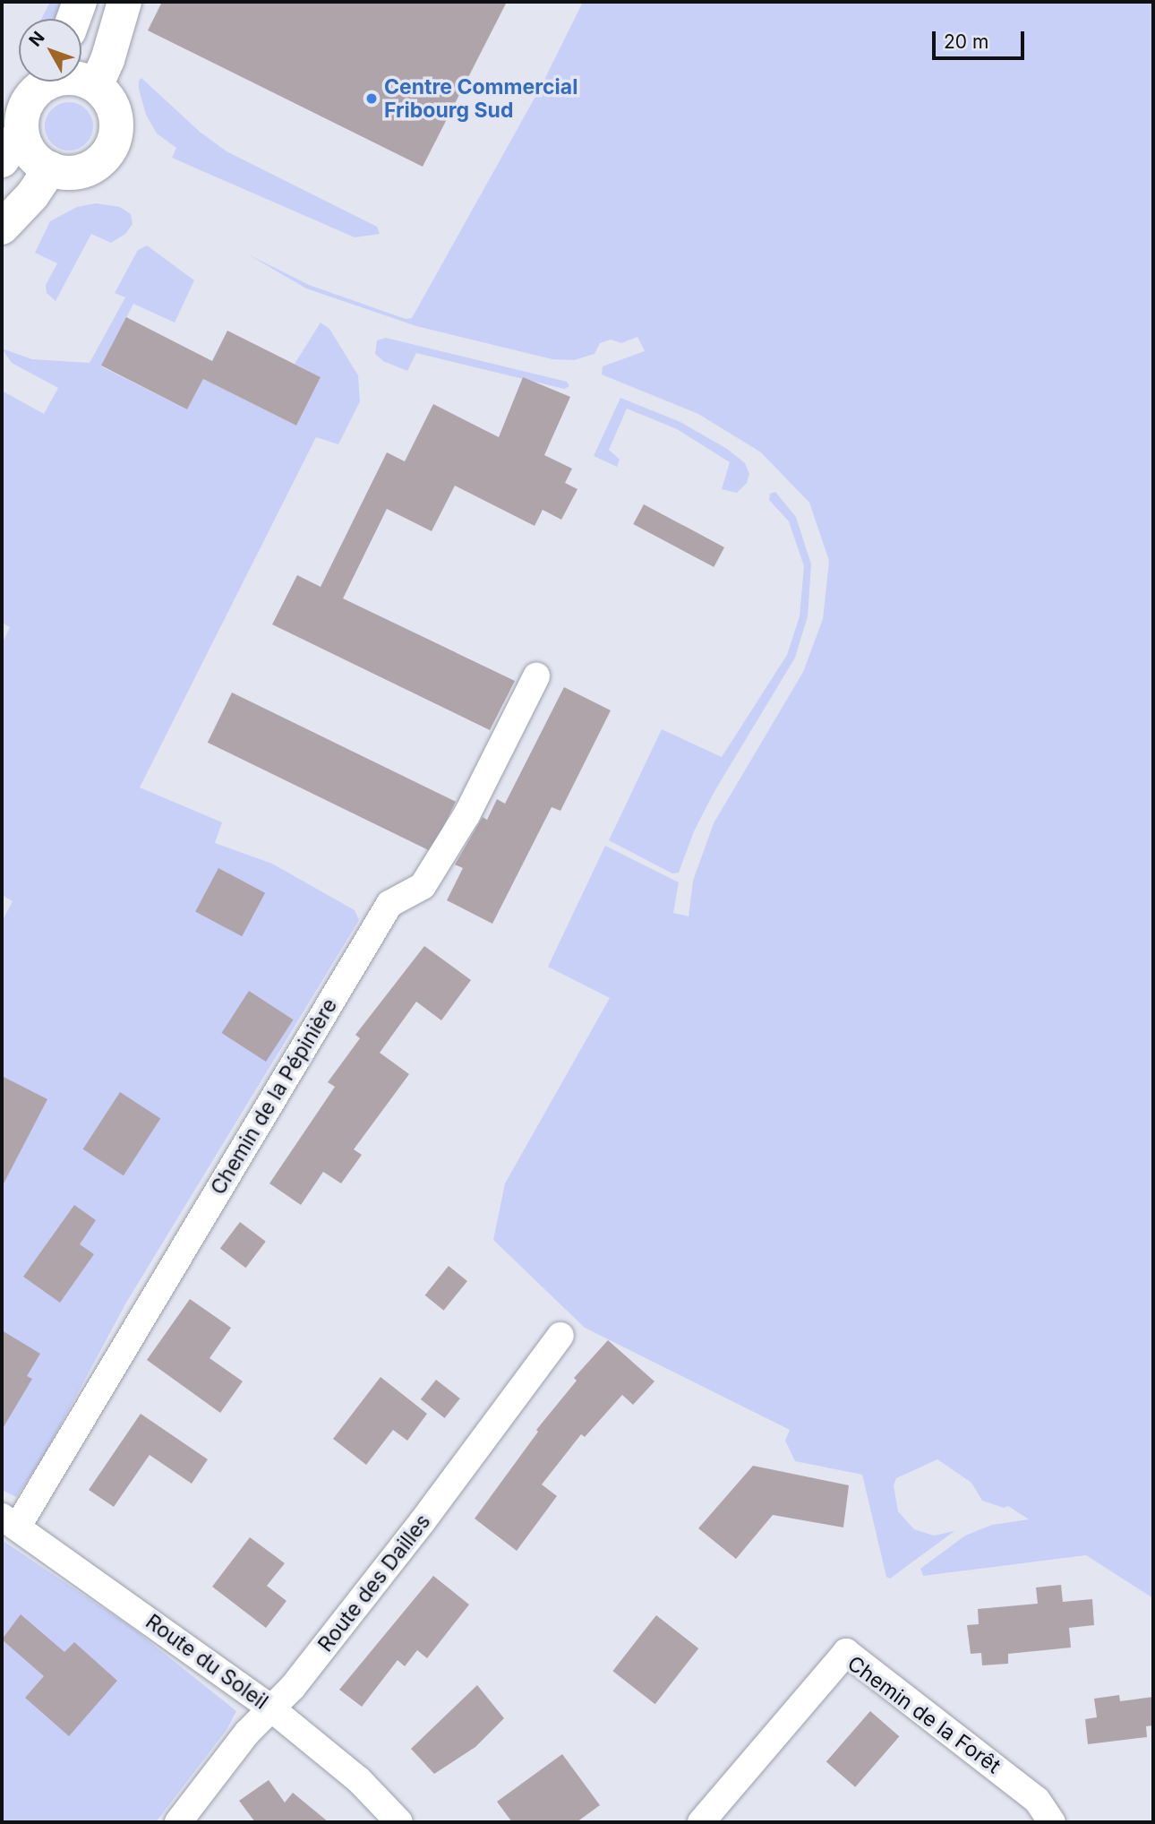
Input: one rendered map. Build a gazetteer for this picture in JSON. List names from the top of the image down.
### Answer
{
  "streets": {
    "street": [
      "Chemin de la Pépinière",
      "Route des Dailles",
      "Route du Soleil",
      "Chemin de la Forêt"
    ]
  },
  "crossings": [
    ["Chemin de la Pépinière", "Route du Soleil"],
    ["Route des Dailles", "Route du Soleil"]
  ],
  "places": ["Centre Commercial Fribourg Sud"],
  "scale_bar": "20 m",
  "north": "top left"
}
